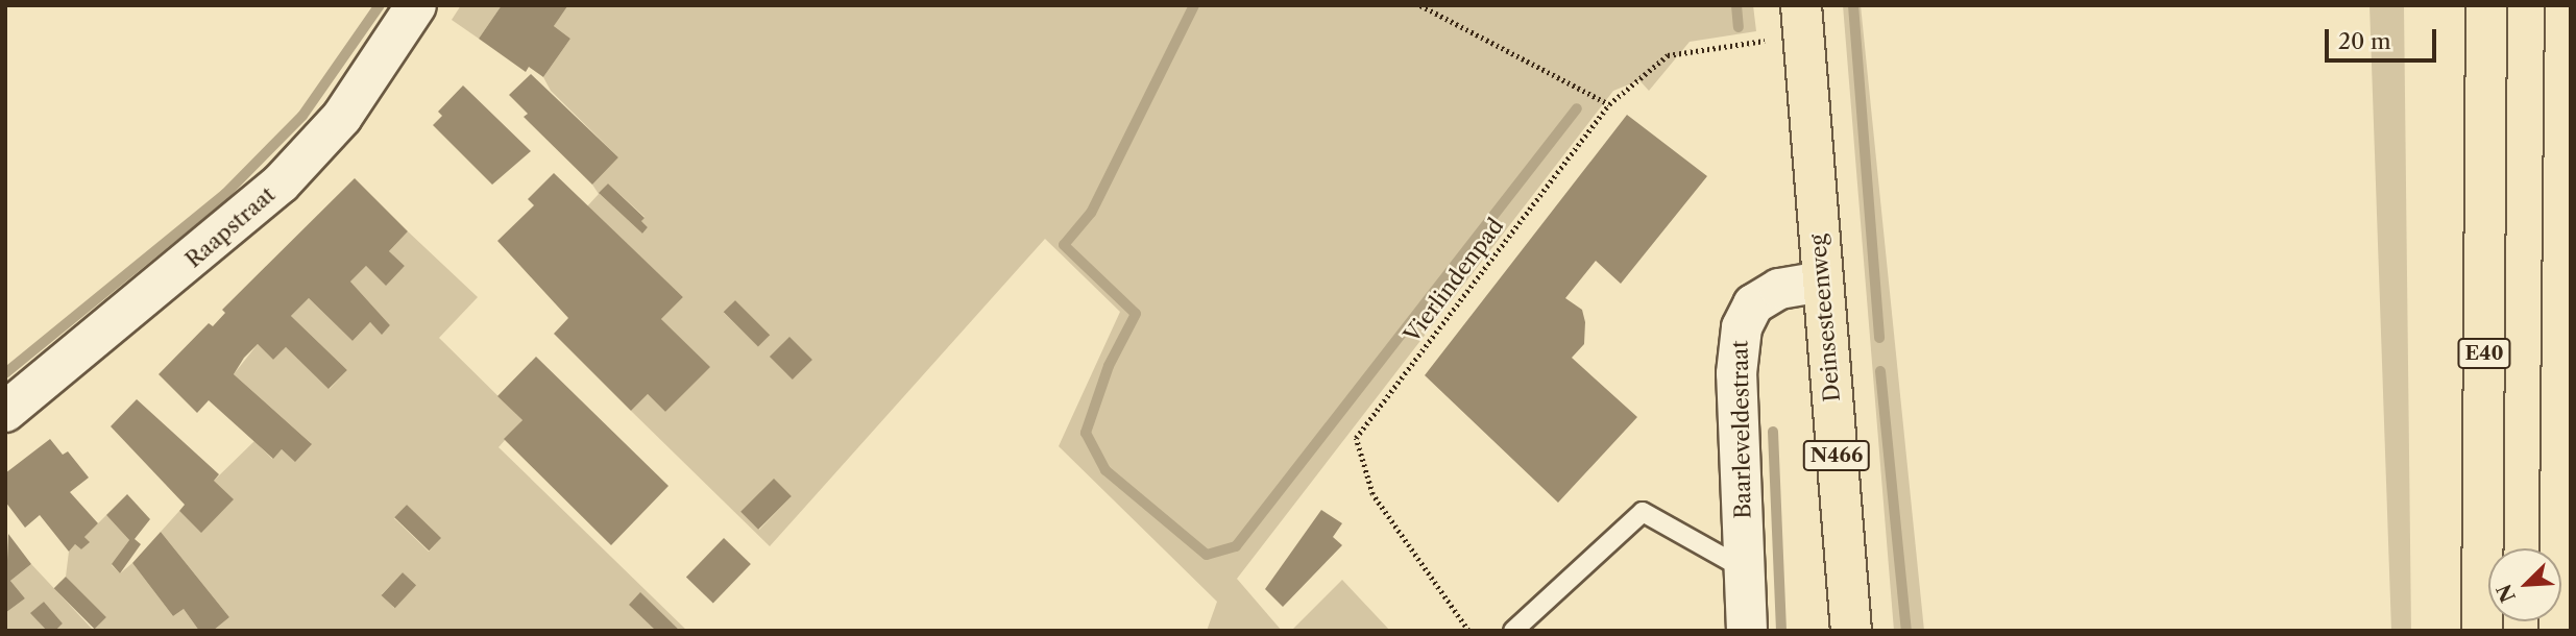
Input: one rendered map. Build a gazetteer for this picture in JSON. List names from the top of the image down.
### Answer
{
  "streets": {
    "main road": ["Deinsesteenweg", "E40", "N466"],
    "street": ["Raapstraat", "Baarleveldestraat"],
    "path": ["Vierlindenpad"]
  },
  "crossings": [
    ["Deinsesteenweg", "Baarleveldestraat"]
  ],
  "scale_bar": "20 m",
  "north": "bottom left"
}
